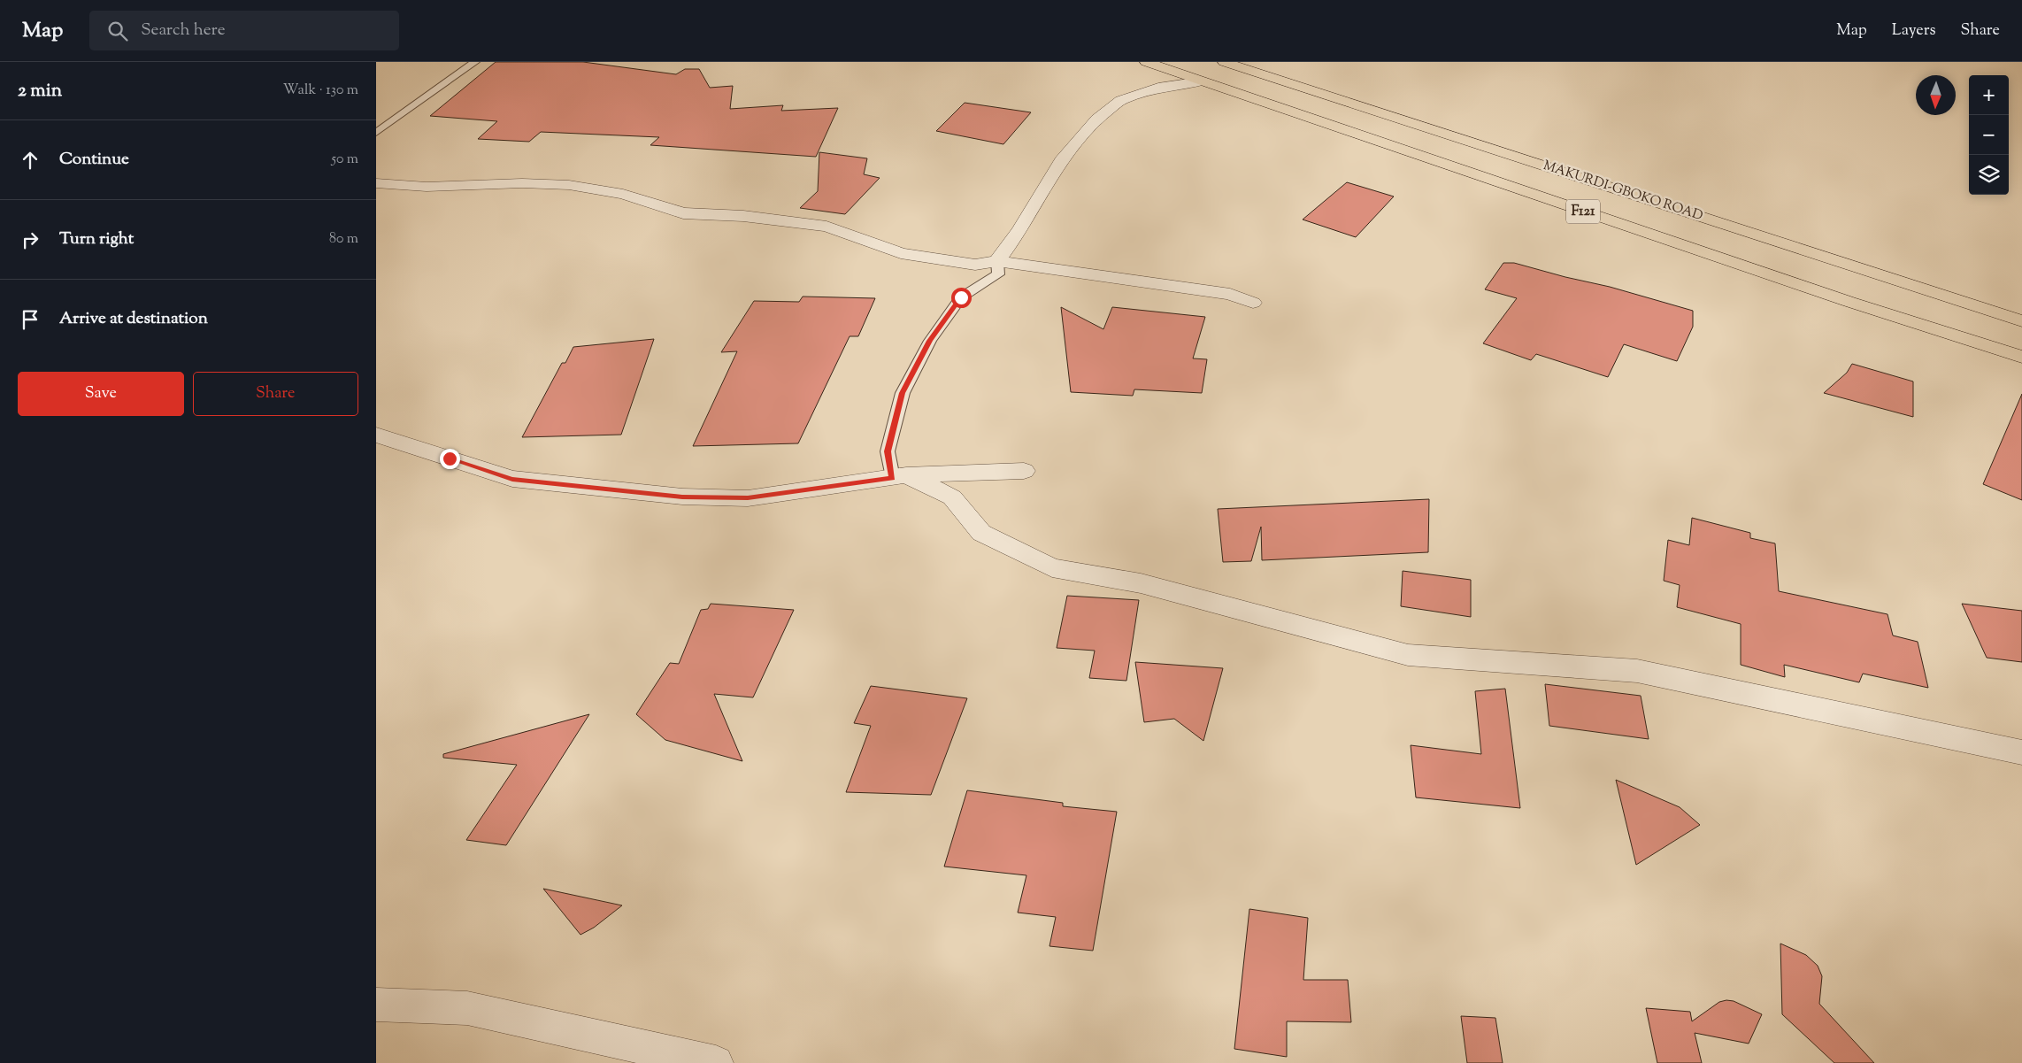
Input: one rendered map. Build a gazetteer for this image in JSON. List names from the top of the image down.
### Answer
{
  "streets": {
    "main road": ["MAKURDI-GBOKO ROAD", "F121"]
  },
  "north": "bottom",
  "page": {
    "header": "Map",
    "search": "Search here",
    "nav": ["Map", "Layers", "Share"],
    "heading": ["2 min", "Walk · 130 m"],
    "map_buttons": ["+", "−"],
    "list": [
      ["Continue", "50 m"],
      ["Turn right", "80 m"],
      "Arrive at destination"
    ],
    "buttons": ["Save", "Share"]
  }
}
